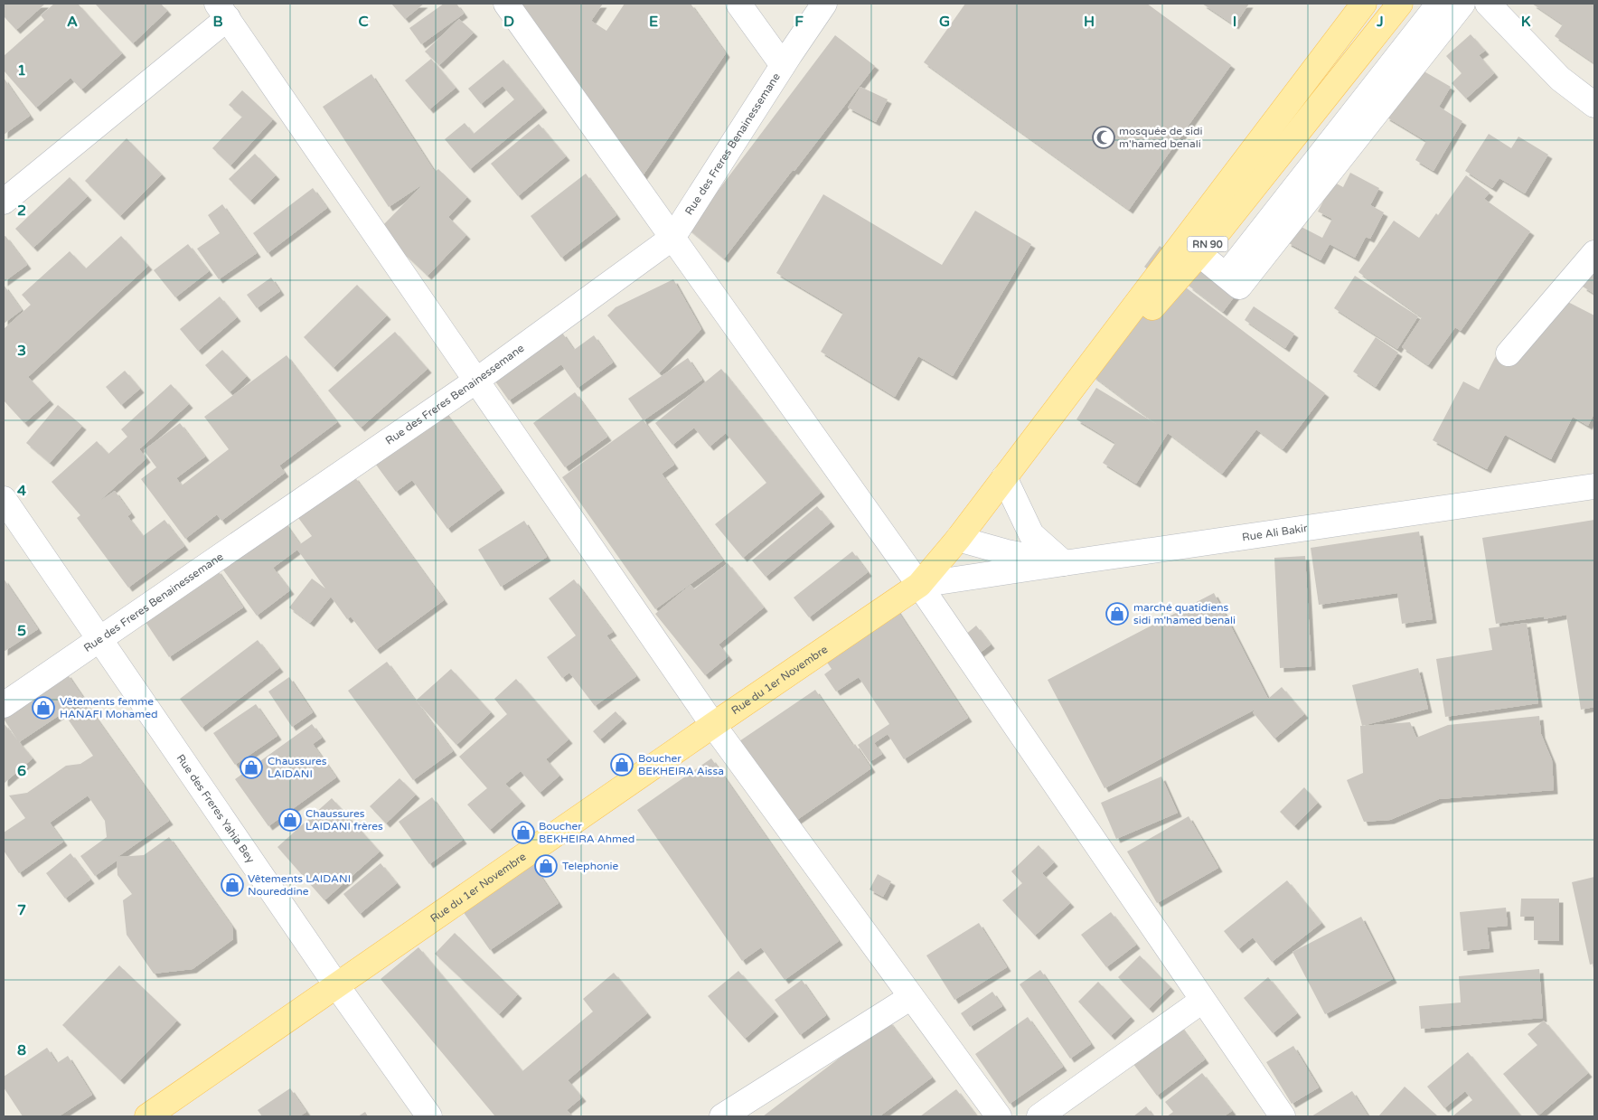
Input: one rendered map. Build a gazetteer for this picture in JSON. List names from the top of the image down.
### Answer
{
  "streets": {
    "main road": ["RN 90", "Rue du 1er Novembre"],
    "street": ["Rue des Freres Benainessemane", "Rue Ali Bakir", "Rue des Freres Yahia Bey"]
  },
  "crossings": [
    ["Rue des Freres Benainessemane", "Rue des Freres Yahia Bey"],
    ["RN 90", "Rue du 1er Novembre"],
    ["Rue Ali Bakir", "Rue du 1er Novembre"],
    ["Rue du 1er Novembre", "Rue des Freres Yahia Bey"]
  ],
  "places": {
    "mosque": ["mosquée de sidi m'hamed benali"],
    "shop": [
      "marché quatidiens sidi m'hamed benali",
      "Vêtements femme HANAFI Mohamed",
      "Boucher BEKHEIRA Aissa",
      "Chaussures LAIDANI",
      "Chaussures LAIDANI frères",
      "Boucher BEKHEIRA Ahmed",
      "Telephonie",
      "Vêtements LAIDANI Noureddine"
    ]
  },
  "grid": {
    "columns": [
      "A",
      "B",
      "C",
      "D",
      "E",
      "F",
      "G",
      "H",
      "I",
      "J",
      "K"
    ],
    "rows": [
      "1",
      "2",
      "3",
      "4",
      "5",
      "6",
      "7",
      "8"
    ]
  }
}
